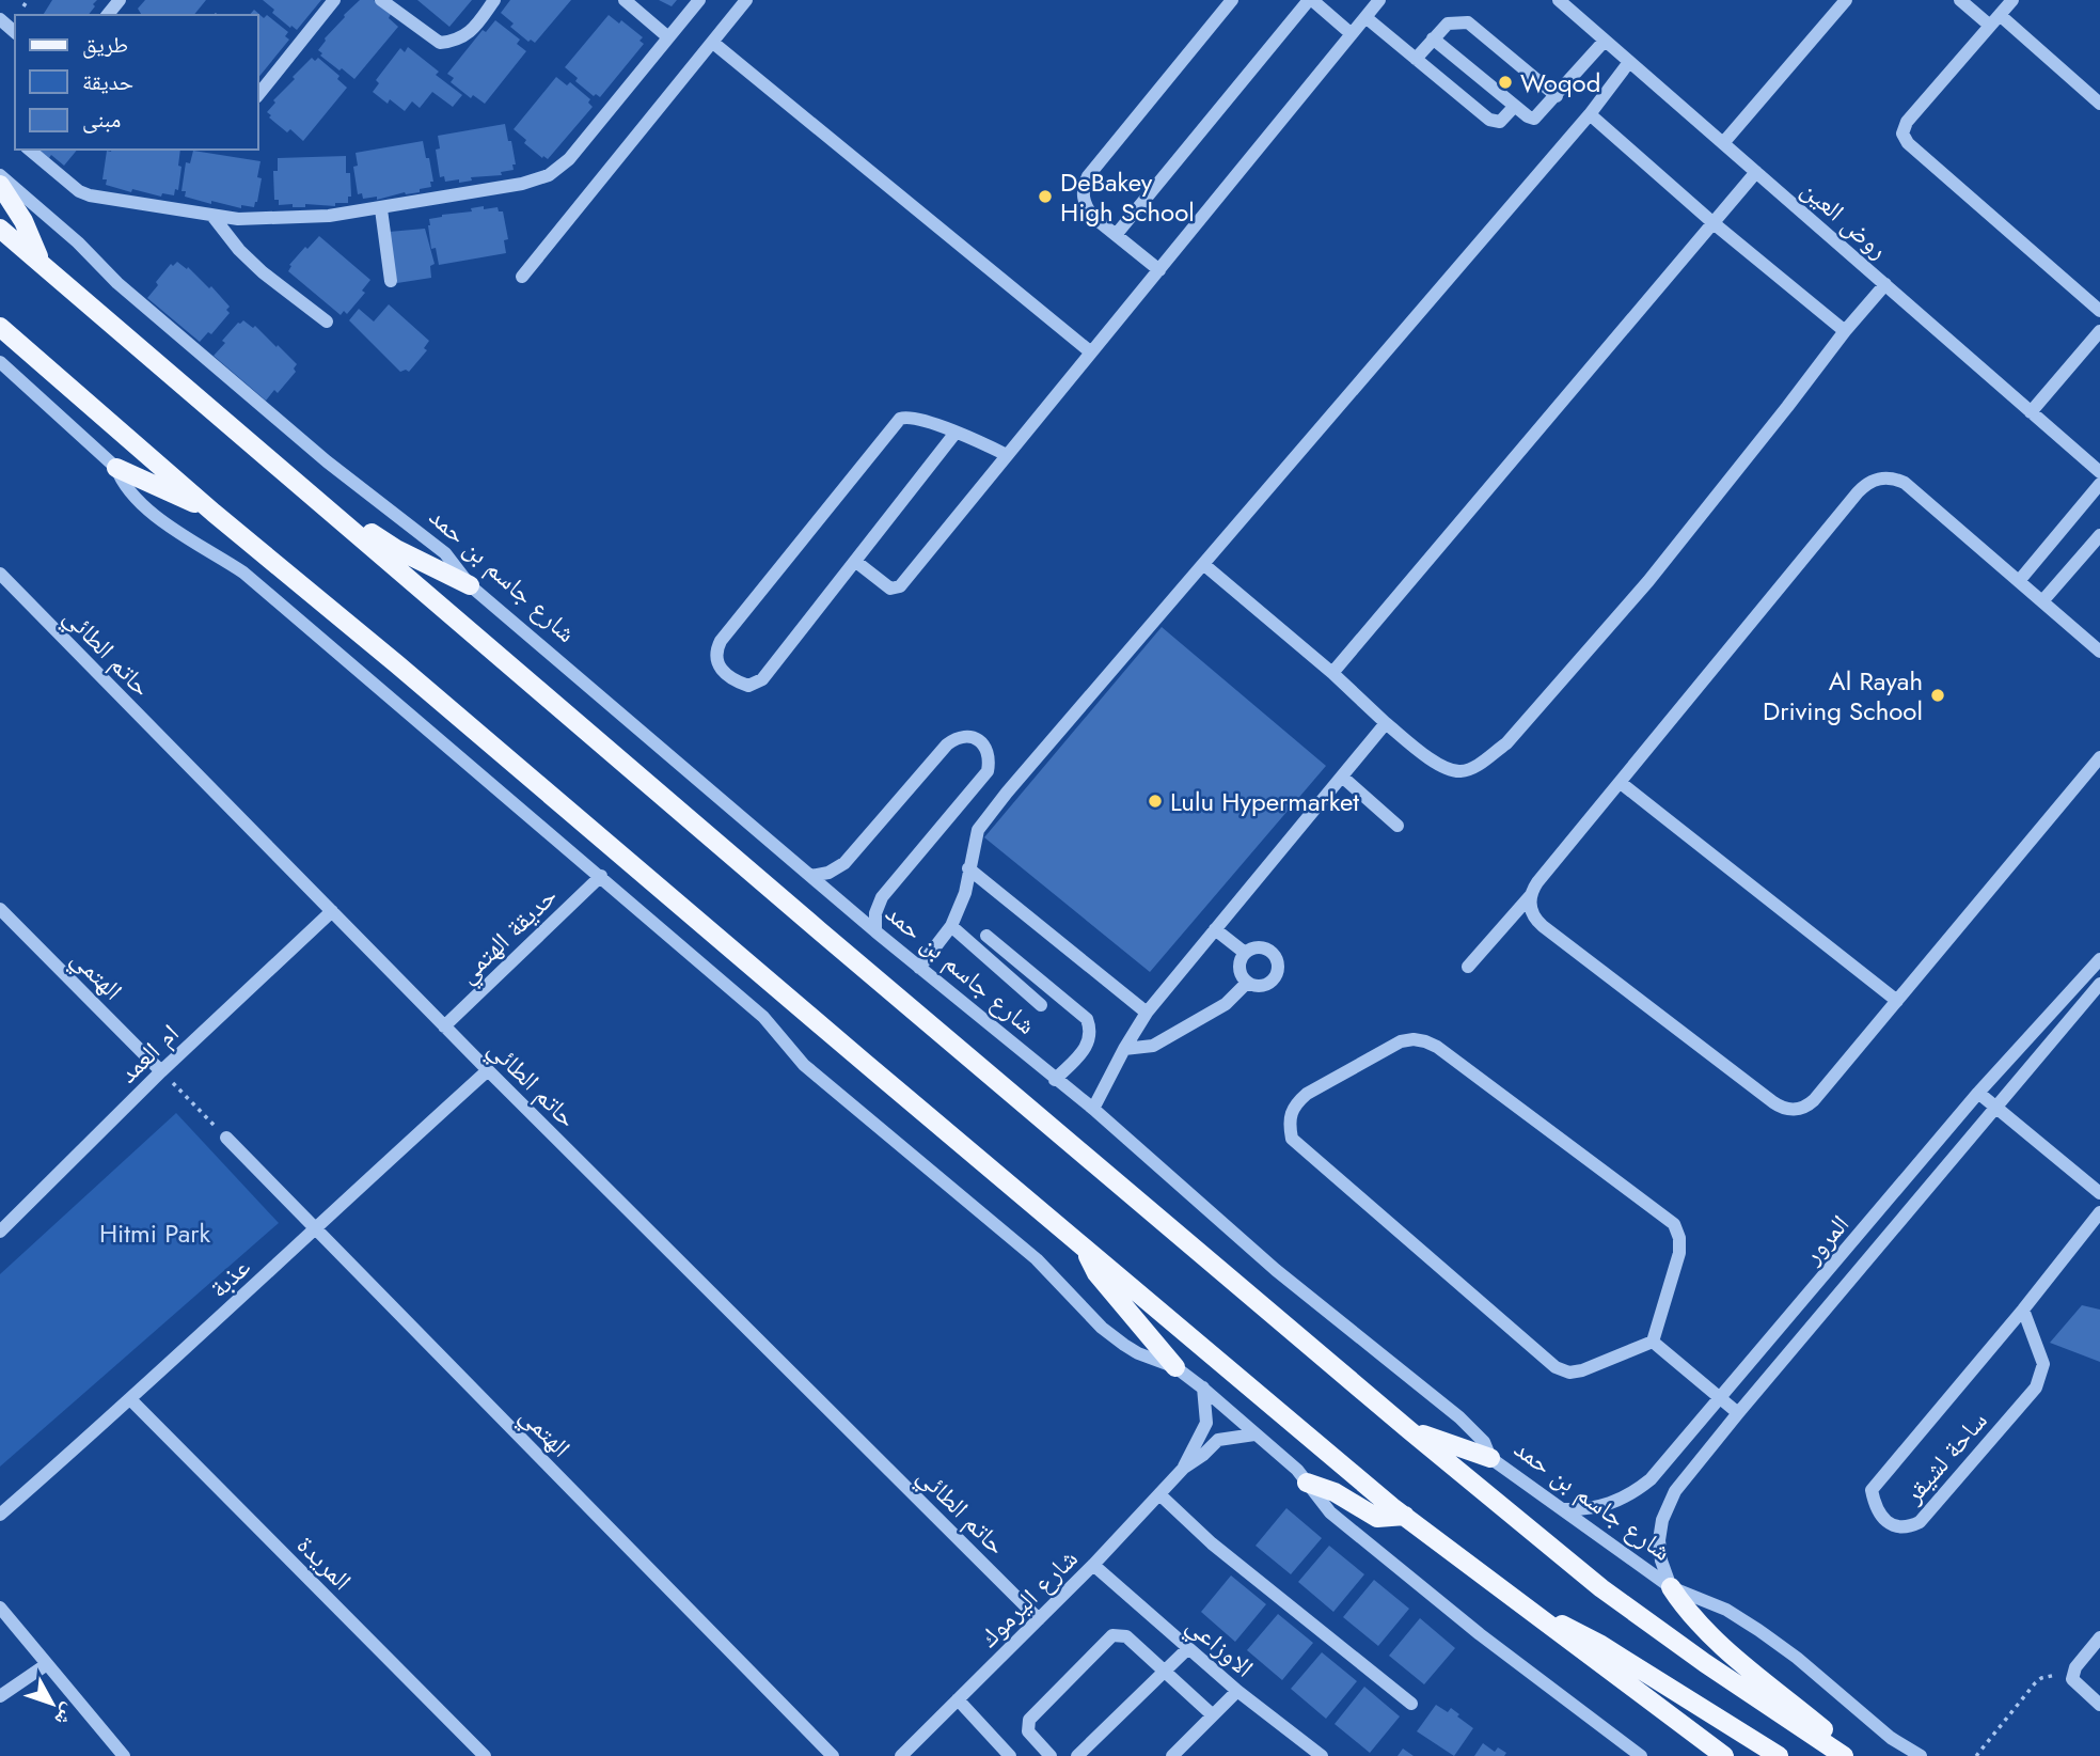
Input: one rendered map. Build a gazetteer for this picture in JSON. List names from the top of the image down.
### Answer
{
  "streets": {
    "street": [
      "روض العين",
      "شارع جاسم بن حمد",
      "حاتم الطائي",
      "حديقة الهتمي",
      "الهتمي",
      "ام العمد",
      "المرور",
      "عذبة",
      "ساحة لشيقر",
      "المريدة",
      "شارع اليرموك",
      "الاوزاعي"
    ]
  },
  "crossings": [
    ["شارع جاسم بن حمد", "المرور"],
    ["حاتم الطائي", "حديقة الهتمي"],
    ["حاتم الطائي", "ام العمد"],
    ["حاتم الطائي", "عذبة"],
    ["حاتم الطائي", "شارع اليرموك"],
    ["الهتمي", "ام العمد"],
    ["الهتمي", "عذبة"],
    ["عذبة", "المريدة"],
    ["شارع اليرموك", "الاوزاعي"]
  ],
  "parks": ["Hitmi Park"],
  "places": [
    "Woqod",
    "DeBakey High School",
    "Al Rayah Driving School",
    "Lulu Hypermarket"
  ],
  "legend": ["طريق", "حديقة", "مبنى"],
  "north": "bottom right"
}
